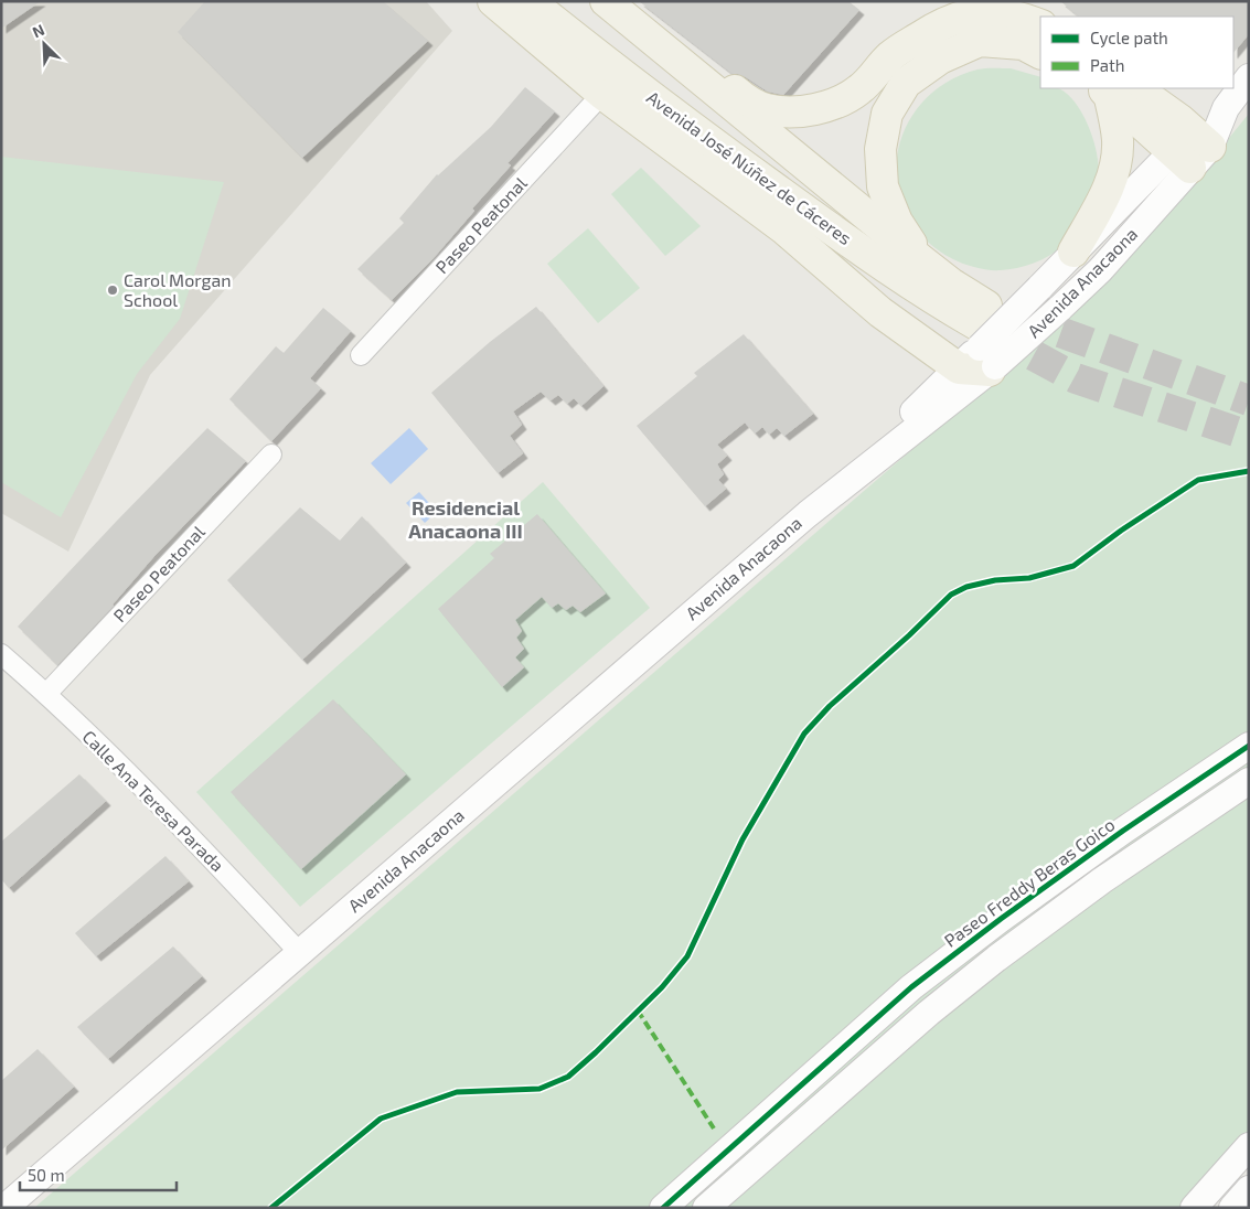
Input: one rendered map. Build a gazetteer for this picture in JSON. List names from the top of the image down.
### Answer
{
  "streets": {
    "main road": ["Avenida José Núñez de Cáceres", "Avenida Anacaona", "Paseo Freddy Beras Goico"],
    "street": ["Paseo Peatonal", "Calle Ana Teresa Parada"]
  },
  "crossings": [
    ["Avenida José Núñez de Cáceres", "Avenida Anacaona"],
    ["Paseo Peatonal", "Calle Ana Teresa Parada"],
    ["Avenida Anacaona", "Calle Ana Teresa Parada"]
  ],
  "districts": ["Residencial Anacaona III"],
  "places": ["Carol Morgan School"],
  "legend": ["Cycle path", "Path"],
  "scale_bar": "50 m",
  "north": "top left"
}
